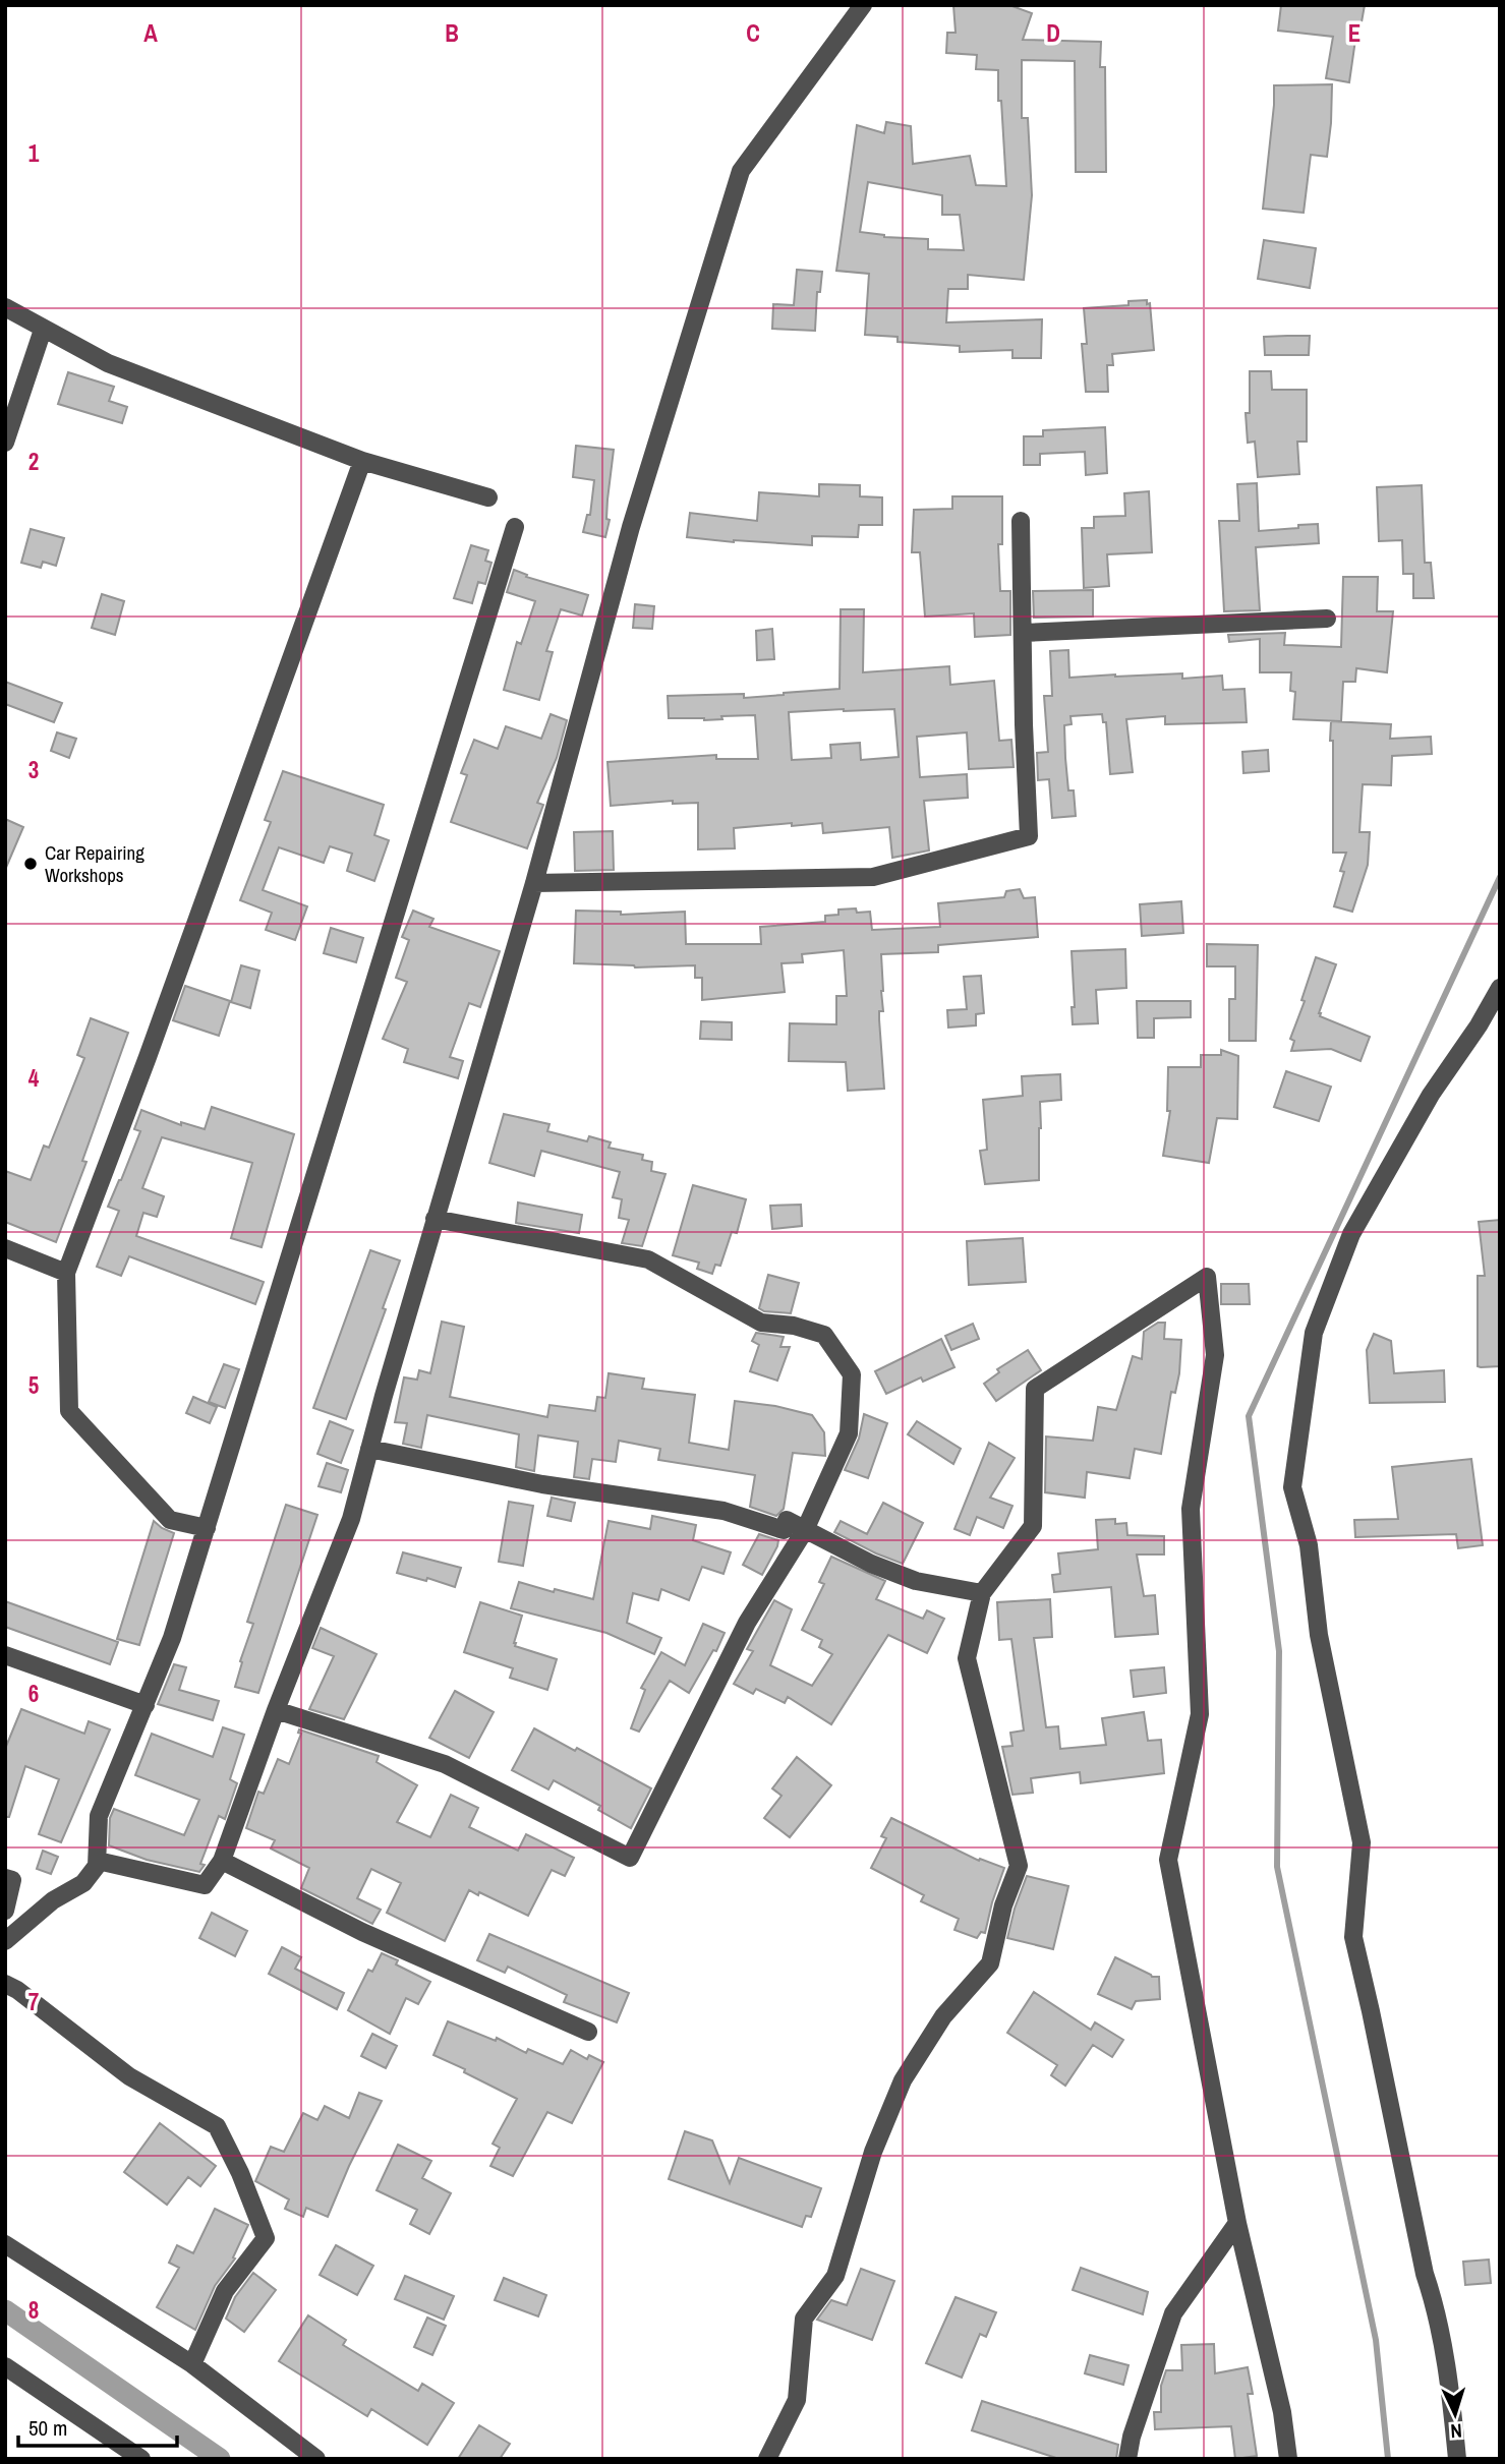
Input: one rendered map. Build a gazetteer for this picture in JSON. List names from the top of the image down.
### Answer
{
  "places": ["Car Repairing Workshops"],
  "scale_bar": "50 m",
  "north": "bottom",
  "grid": {
    "columns": [
      "A",
      "B",
      "C",
      "D",
      "E"
    ],
    "rows": [
      "1",
      "2",
      "3",
      "4",
      "5",
      "6",
      "7",
      "8"
    ]
  }
}
